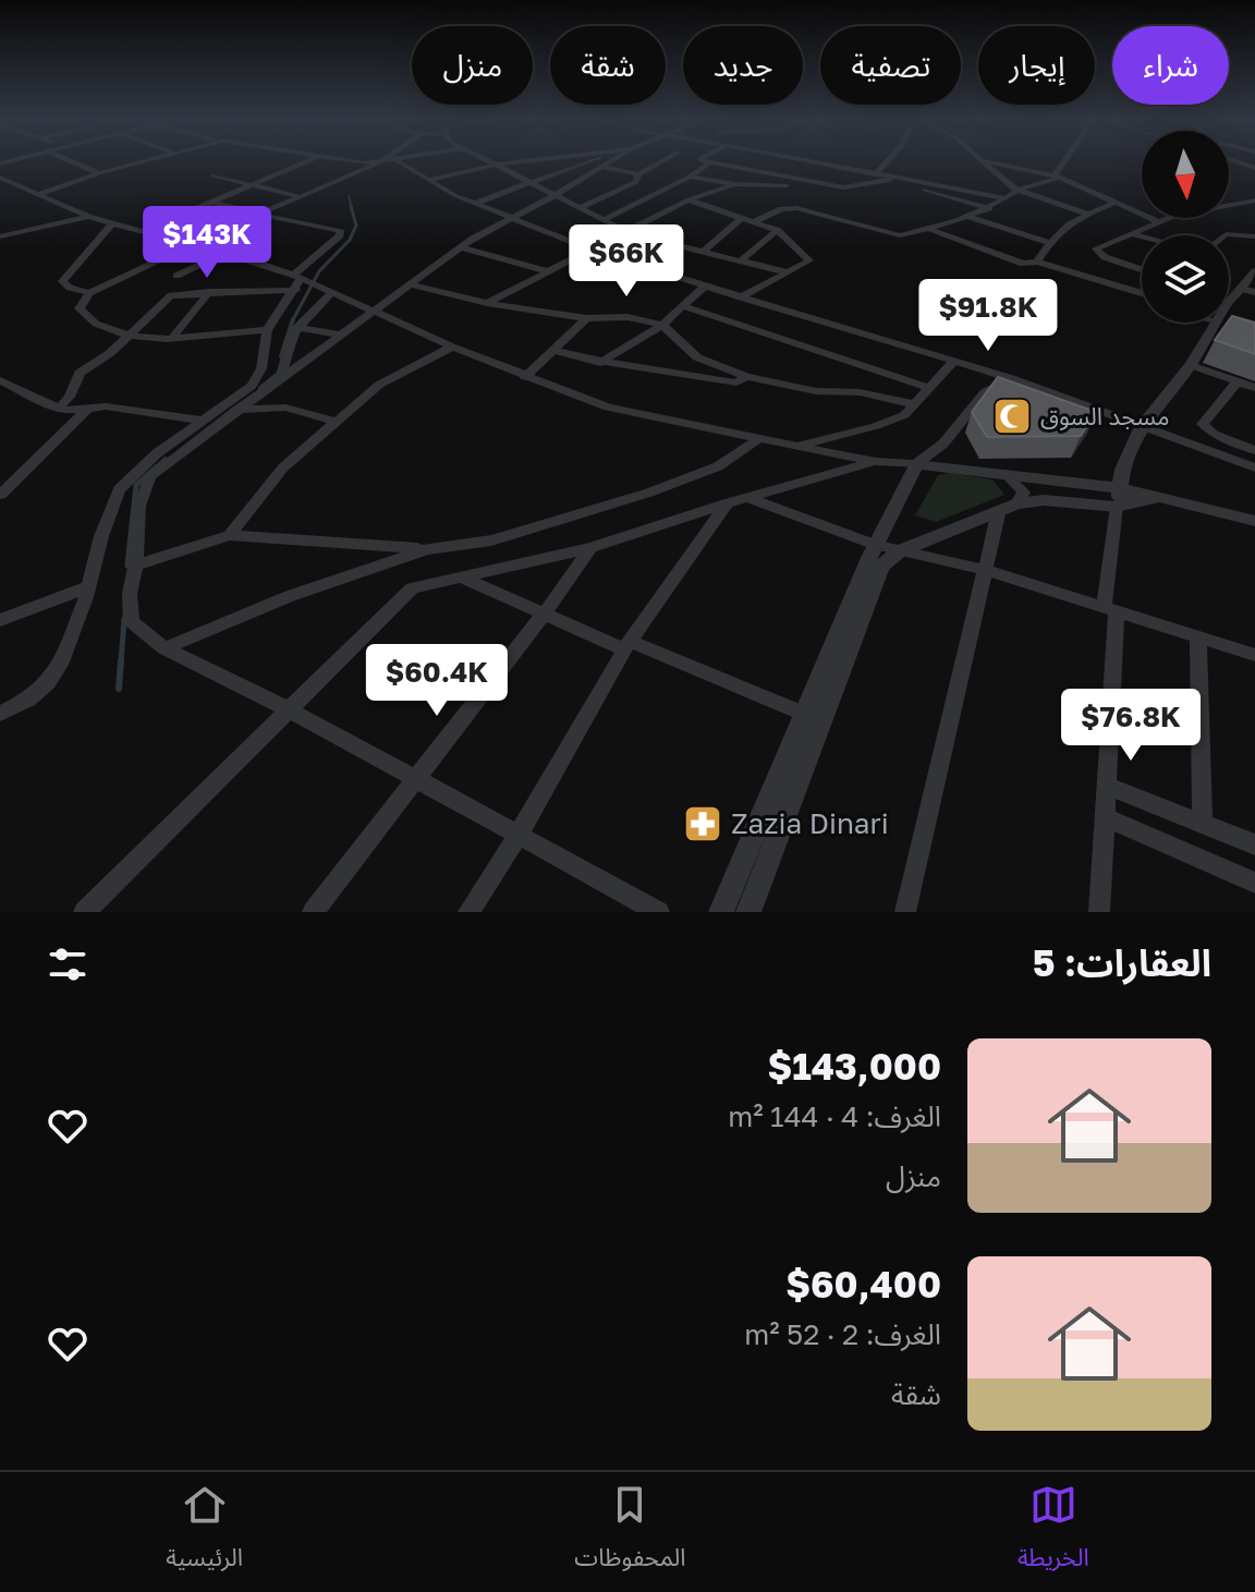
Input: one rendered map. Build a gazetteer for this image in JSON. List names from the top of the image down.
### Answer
{
  "places": {
    "mosque": ["مسجد السوق"],
    "pharmacy": ["Zazia Dinari"]
  },
  "north": "bottom",
  "page": {
    "chip": [
      "شراء",
      "إيجار",
      "تصفية",
      "جديد",
      "شقة",
      "منزل"
    ],
    "price": [
      "$143K",
      "$66K",
      "$91.8K",
      "$60.4K",
      "$76.8K"
    ],
    "heading": "العقارات: 5",
    "list": [
      {
        "name": "$143,000",
        "note": "الغرف: 4 · 144 m² · منزل"
      },
      {
        "name": "$60,400",
        "note": "الغرف: 2 · 52 m² · شقة"
      }
    ],
    "tabs": ["الخريطة", "المحفوظات", "الرئيسية"]
  }
}
